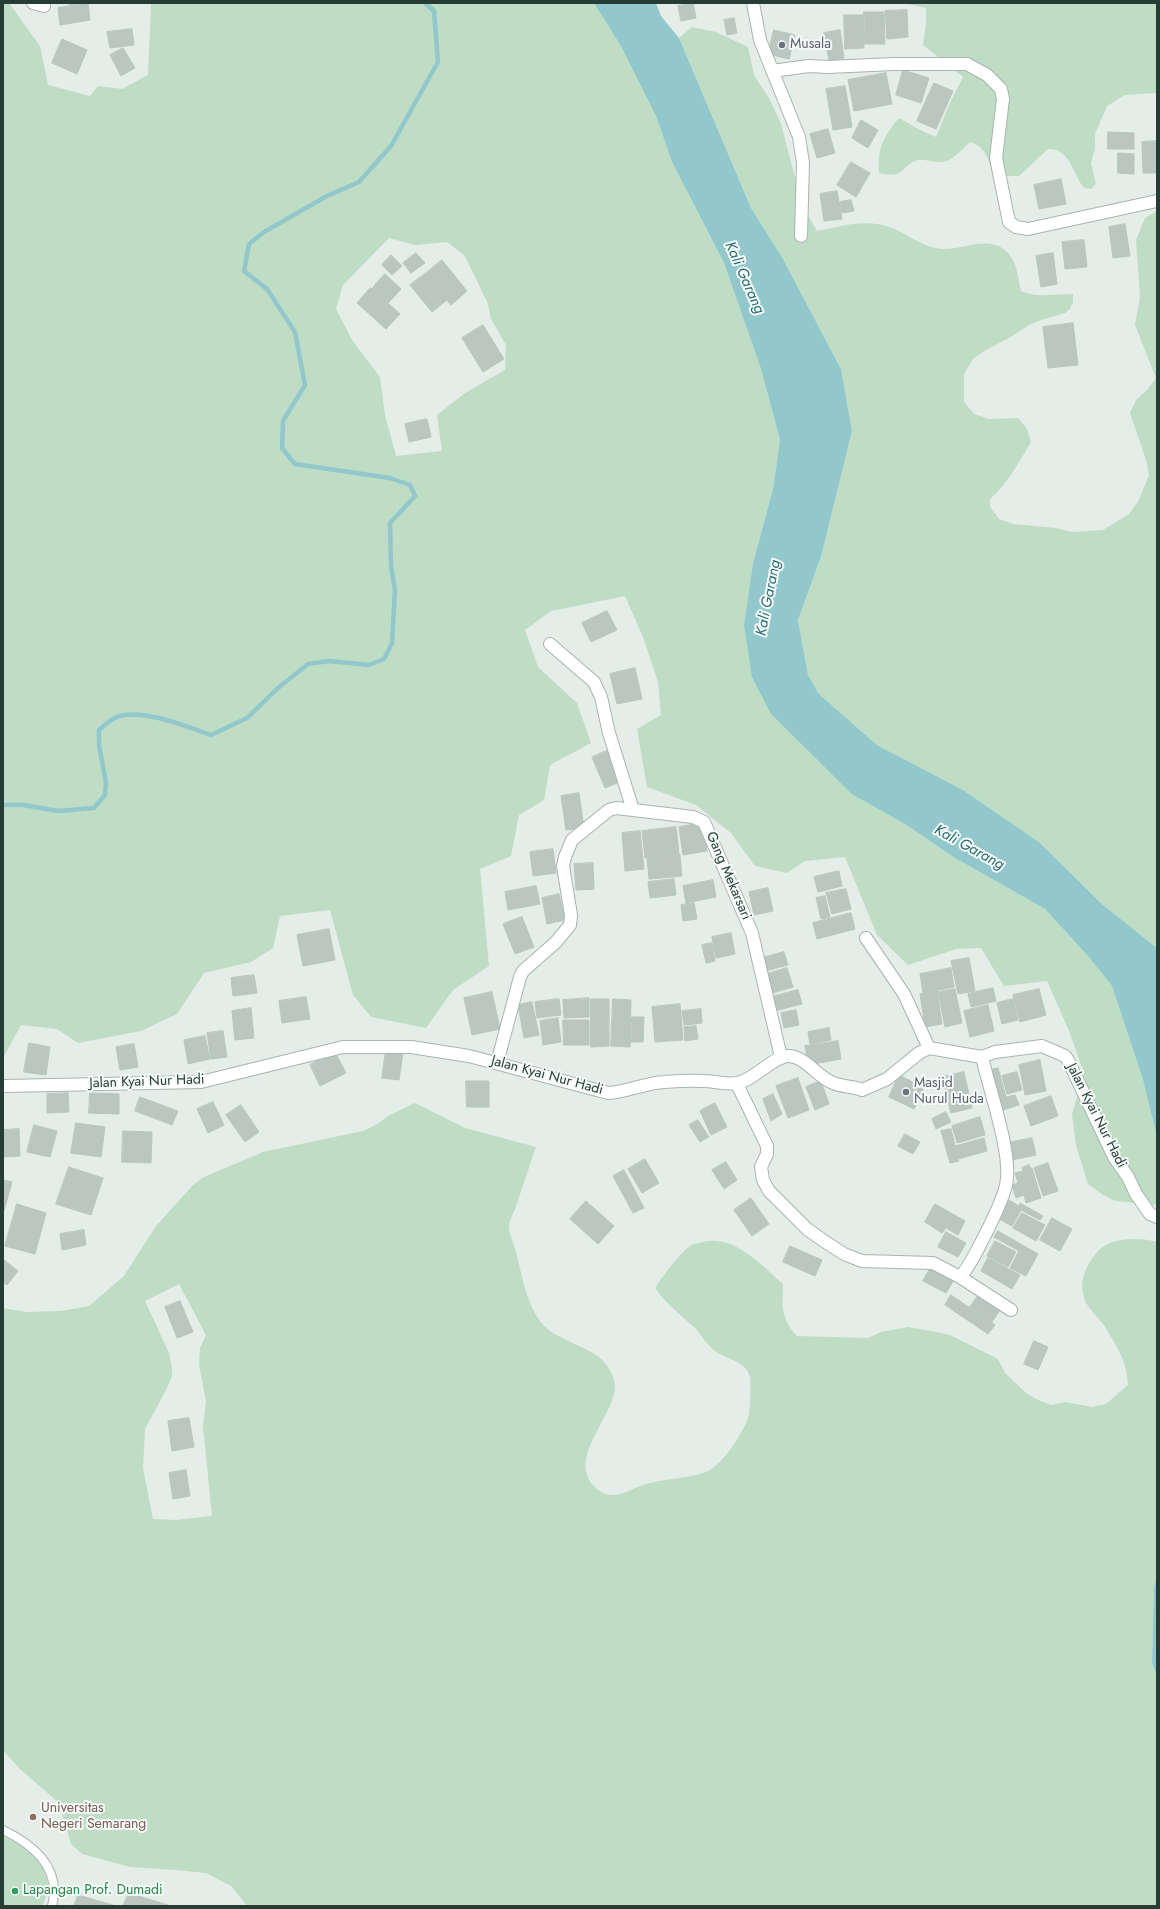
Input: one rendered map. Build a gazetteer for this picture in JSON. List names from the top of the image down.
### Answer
{
  "streets": {
    "street": ["Gang Mekarsari", "Jalan Kyai Nur Hadi"]
  },
  "crossings": [
    ["Gang Mekarsari", "Jalan Kyai Nur Hadi"]
  ],
  "water": ["Kali Garang"],
  "places": [
    "Musala",
    "Masjid Nurul Huda",
    "Universitas Negeri Semarang",
    "Lapangan Prof. Dumadi"
  ]
}
